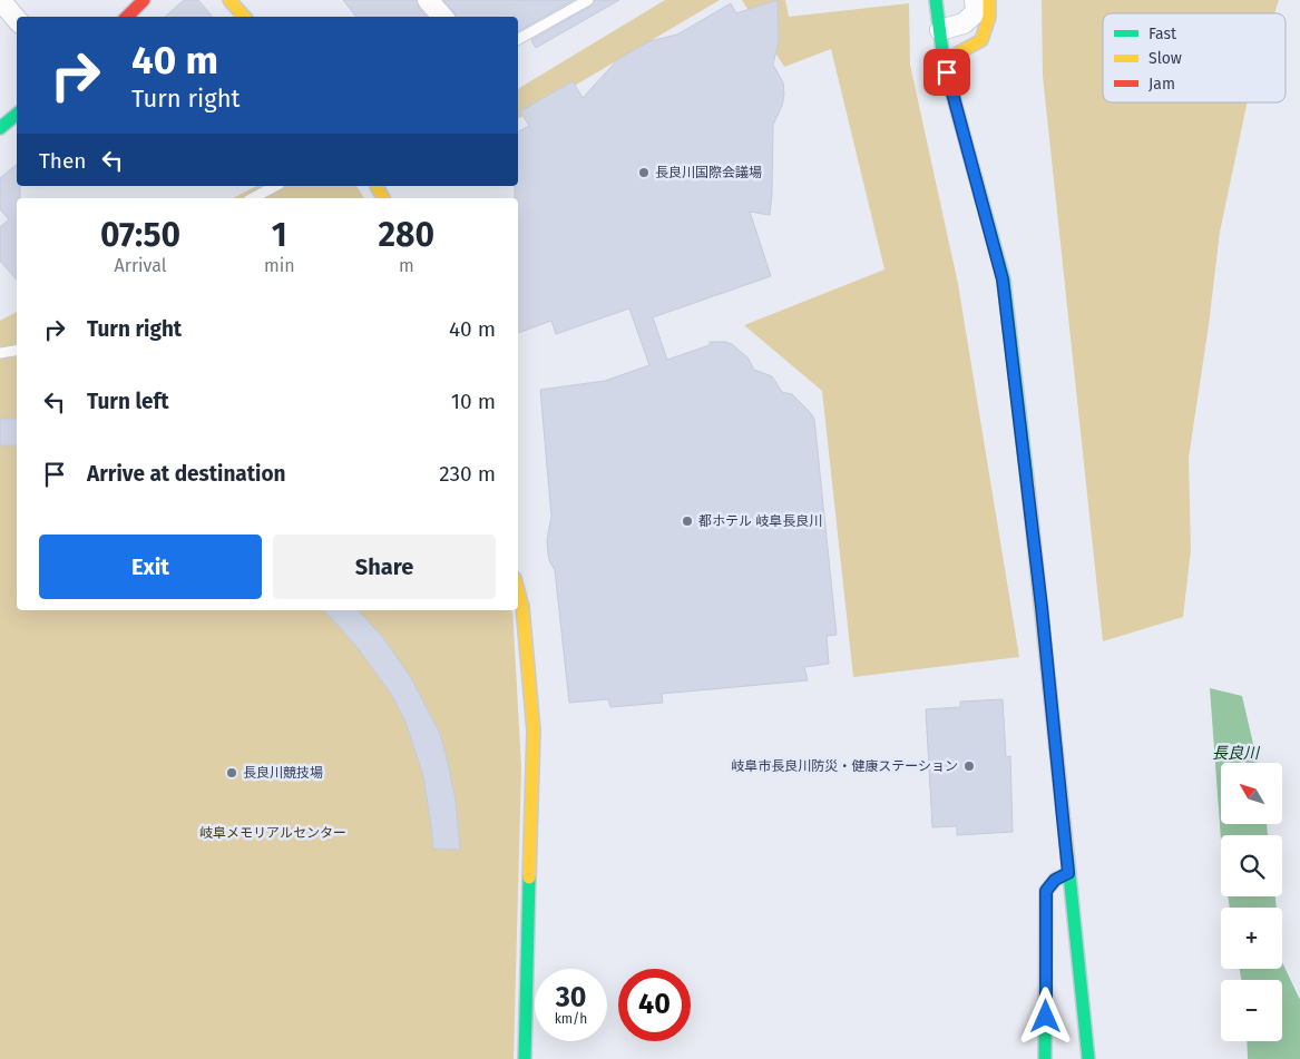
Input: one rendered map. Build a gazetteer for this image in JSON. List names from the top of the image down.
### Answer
{
  "water": ["長良川"],
  "parks": ["岐阜メモリアルセンター"],
  "places": [
    "長良川国際会議場",
    "都ホテル 岐阜長良川",
    "岐阜市長良川防災・健康ステーション",
    "長良川競技場"
  ],
  "legend": ["Fast", "Slow", "Jam"],
  "north": "top left",
  "page": {
    "turn": ["40 m", "Turn right"],
    "then": "Then",
    "eta": [
      "07:50",
      "Arrival",
      "1",
      "min",
      "280",
      "m"
    ],
    "list": [
      {
        "name": "Turn right",
        "value": "40 m"
      },
      {
        "name": "Turn left",
        "value": "10 m"
      },
      {
        "name": "Arrive at destination",
        "value": "230 m"
      }
    ],
    "buttons": ["Exit", "Share"],
    "map_buttons": ["+", "−"],
    "speed": "30 km/h",
    "limit": "40"
  }
}
